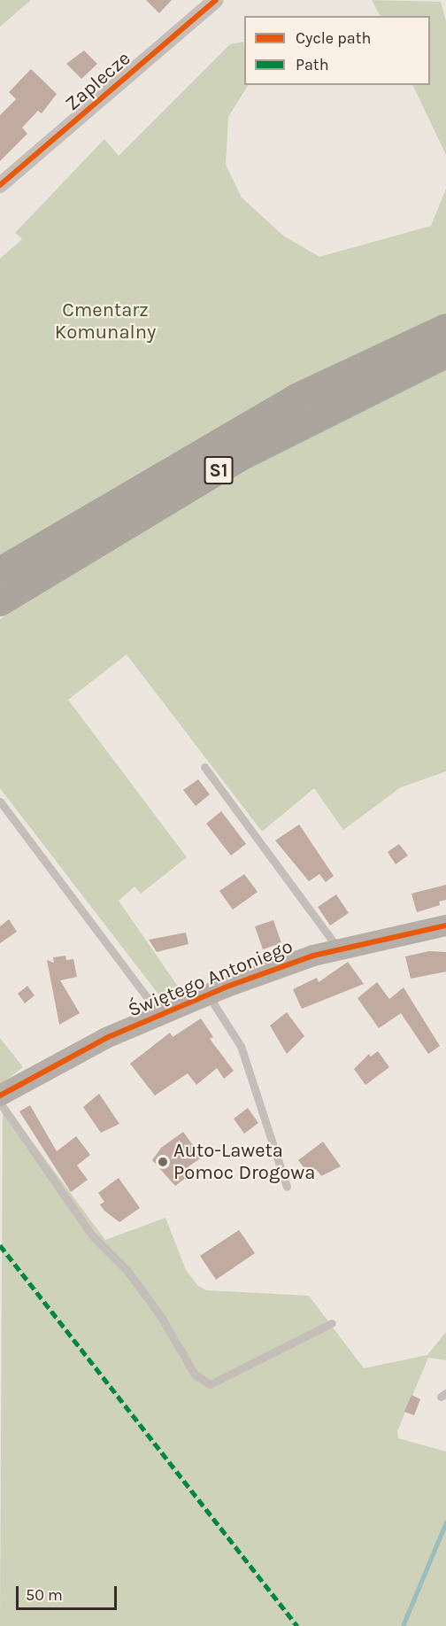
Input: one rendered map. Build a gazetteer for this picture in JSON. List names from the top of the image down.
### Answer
{
  "streets": {
    "highway": ["S1"],
    "street": ["Zaplecze", "Świętego Antoniego"]
  },
  "parks": ["Cmentarz Komunalny"],
  "places": ["Auto-Laweta Pomoc Drogowa"],
  "legend": ["Cycle path", "Path"],
  "scale_bar": "50 m"
}
